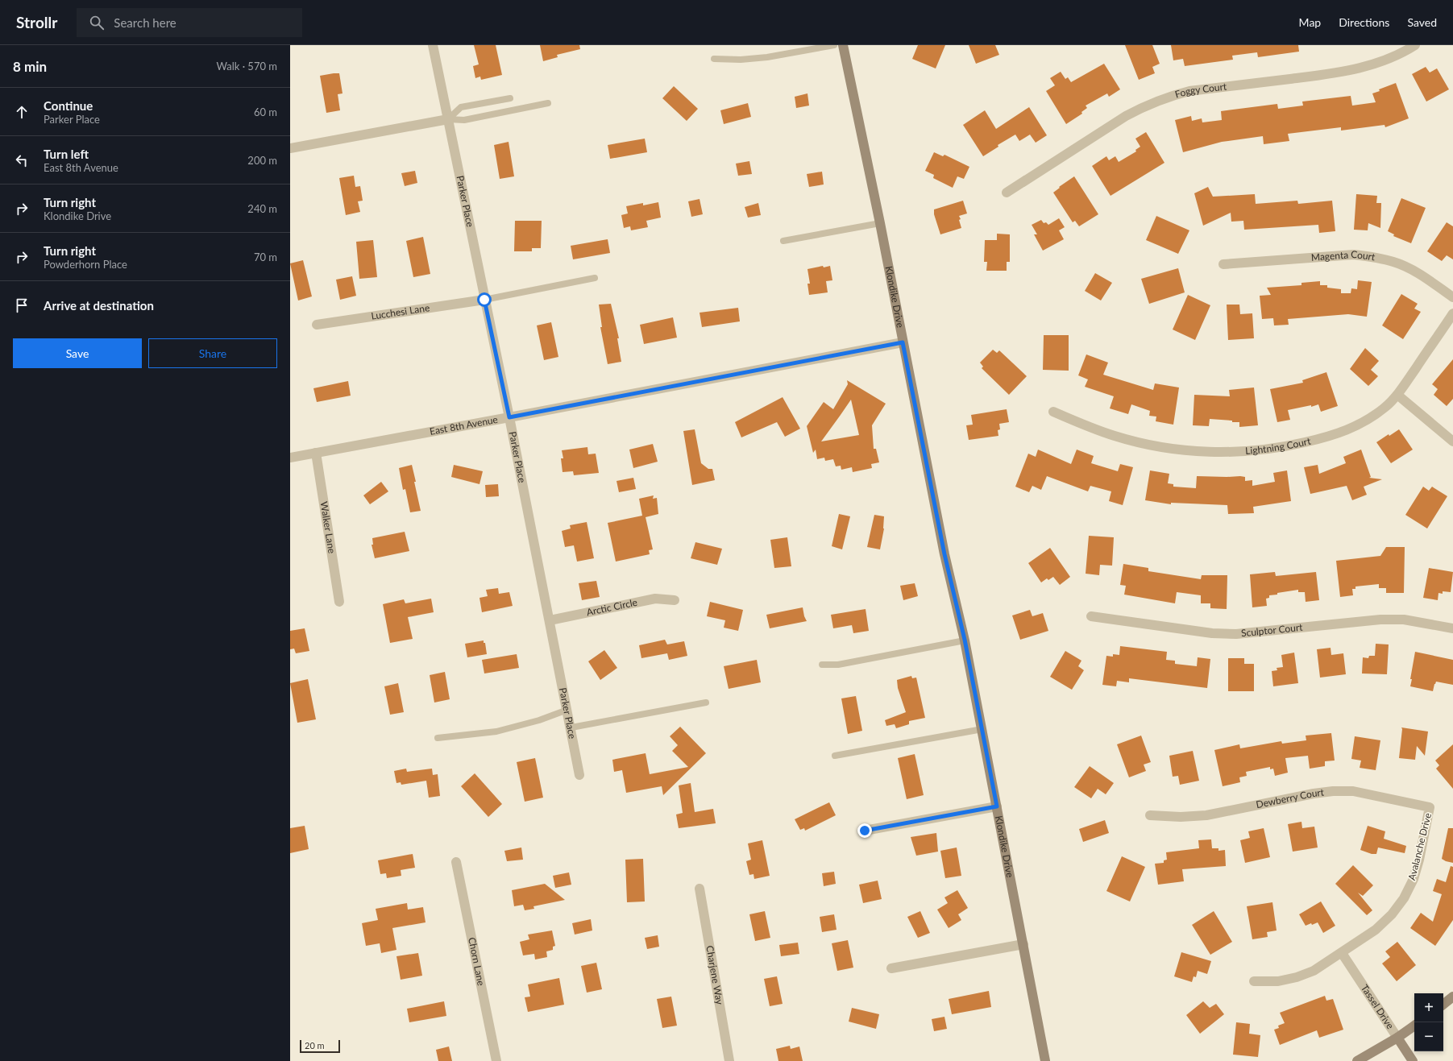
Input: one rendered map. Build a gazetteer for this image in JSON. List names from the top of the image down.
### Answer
{
  "streets": {
    "street": [
      "Foggy Court",
      "Parker Place",
      "Magenta Court",
      "Klondike Drive",
      "Lucchesi Lane",
      "East 8th Avenue",
      "Lightning Court",
      "Walker Lane",
      "Arctic Circle",
      "Sculptor Court",
      "Dewberry Court",
      "Avalanche Drive",
      "Chorn Lane",
      "Charjene Way",
      "Tassel Drive"
    ]
  },
  "crossings": [
    ["Parker Place", "Lucchesi Lane"],
    ["Parker Place", "East 8th Avenue"],
    ["Parker Place", "Arctic Circle"],
    ["Klondike Drive", "East 8th Avenue"],
    ["East 8th Avenue", "Walker Lane"],
    ["Dewberry Court", "Avalanche Drive"],
    ["Avalanche Drive", "Tassel Drive"]
  ],
  "scale_bar": "20 m",
  "page": {
    "header": "Strollr",
    "search": "Search here",
    "nav": ["Map", "Directions", "Saved"],
    "heading": ["8 min", "Walk · 570 m"],
    "list": [
      ["Continue", "Parker Place", "60 m"],
      ["Turn left", "East 8th Avenue", "200 m"],
      ["Turn right", "Klondike Drive", "240 m"],
      ["Turn right", "Powderhorn Place", "70 m"],
      "Arrive at destination"
    ],
    "buttons": ["Save", "Share"],
    "map_buttons": ["+", "−"],
    "scale": "20 m"
  }
}
